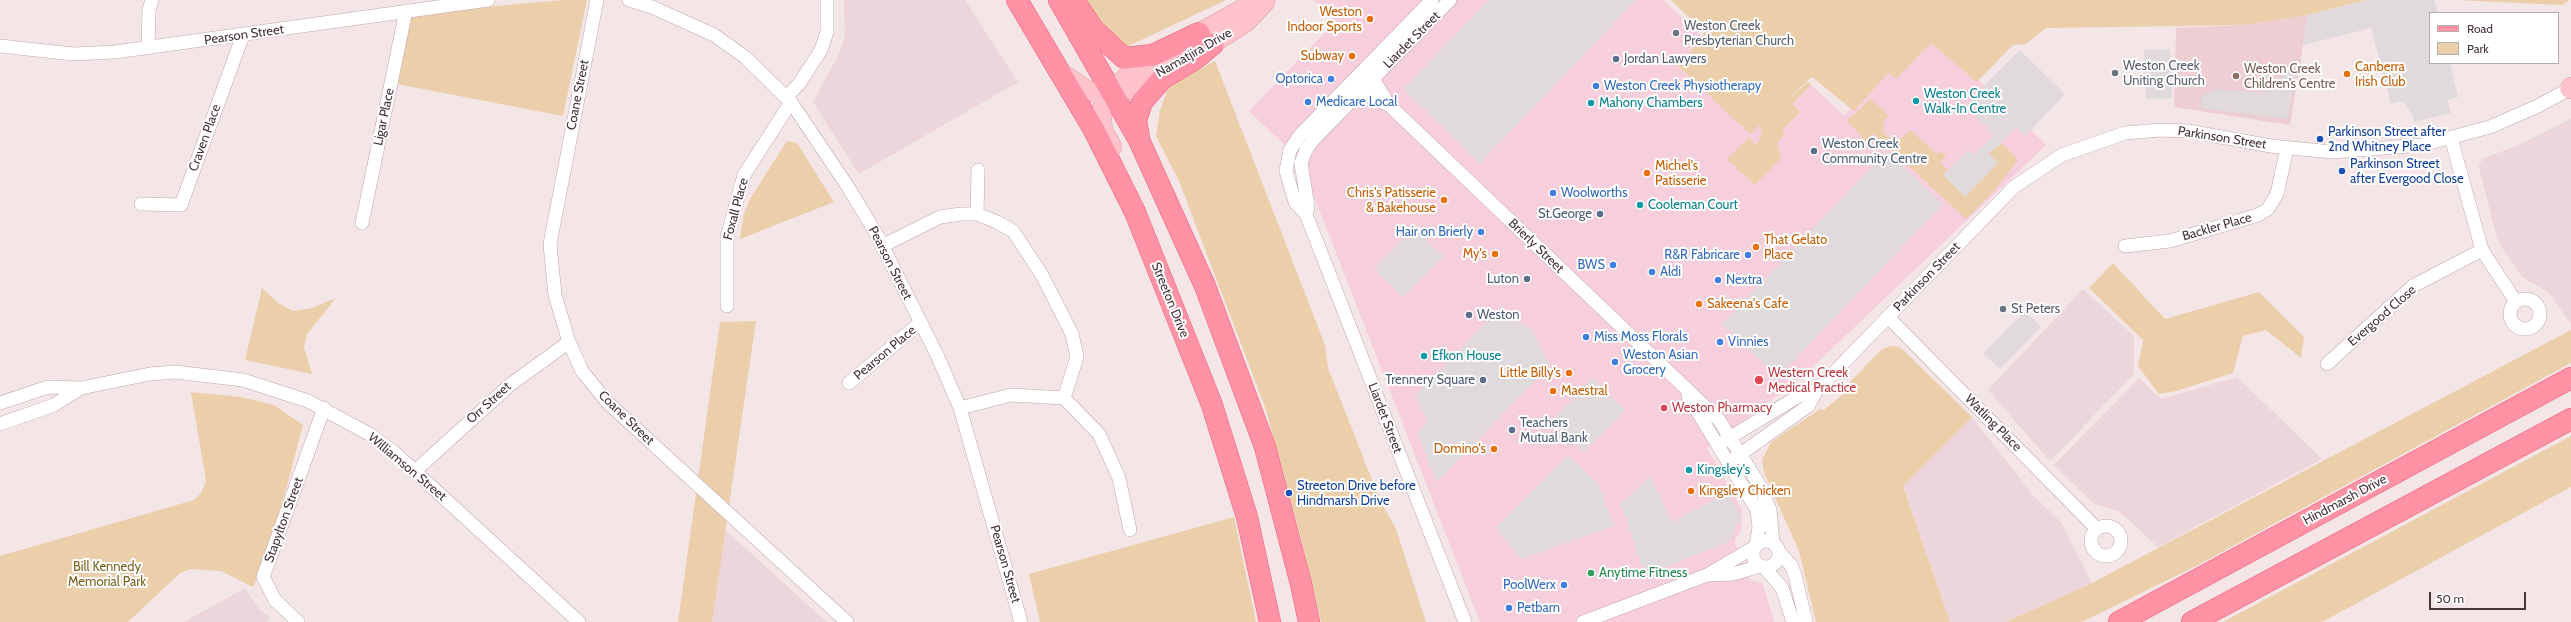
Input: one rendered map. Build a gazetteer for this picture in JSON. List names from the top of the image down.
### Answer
{
  "streets": {
    "main road": ["Namatjira Drive", "Streeton Drive", "Hindmarsh Drive"],
    "street": [
      "Pearson Street",
      "Liardet Street",
      "Coane Street",
      "Ligar Place",
      "Craven Place",
      "Parkinson Street",
      "Foxall Place",
      "Backler Place",
      "Brierly Street",
      "Evergood Close",
      "Pearson Place",
      "Orr Street",
      "Watling Place",
      "Williamson Street",
      "Stapylton Street"
    ]
  },
  "crossings": [
    ["Pearson Street", "Ligar Place"],
    ["Pearson Street", "Craven Place"],
    ["Pearson Street", "Foxall Place"],
    ["Pearson Street", "Pearson Place"],
    ["Liardet Street", "Brierly Street"],
    ["Namatjira Drive", "Streeton Drive"],
    ["Coane Street", "Orr Street"],
    ["Parkinson Street", "Backler Place"],
    ["Parkinson Street", "Brierly Street"],
    ["Parkinson Street", "Watling Place"],
    ["Orr Street", "Williamson Street"],
    ["Williamson Street", "Stapylton Street"]
  ],
  "parks": ["Bill Kennedy Memorial Park"],
  "places": [
    "Weston Indoor Sports",
    "Weston Creek Presbyterian Church",
    "Subway",
    "Jordan Lawyers",
    "Weston Creek Uniting Church",
    "Canberra Irish Club",
    "Weston Creek Children’s Centre",
    "Optorica",
    "Weston Creek Physiotherapy",
    "Weston Creek Walk-In Centre",
    "Medicare Local",
    "Mahony Chambers",
    "Parkinson Street after 2nd Whitney Place",
    "Weston Creek Community Centre",
    "Parkinson Street after Evergood Close",
    "Michel's Patisserie",
    "Woolworths",
    "Chris's Patisserie & Bakehouse",
    "Cooleman Court",
    "St.George",
    "Hair on Brierly",
    "That Gelato Place",
    "My's",
    "R&R Fabricare",
    "BWS",
    "Aldi",
    "Luton",
    "Nextra",
    "Sakeena's Cafe",
    "St Peters",
    "Weston",
    "Miss Moss Florals",
    "Vinnies",
    "Efkon House",
    "Weston Asian Grocery",
    "Little Billy's",
    "Trennery Square",
    "Western Creek Medical Practice",
    "Maestral",
    "Weston Pharmacy",
    "Teachers Mutual Bank",
    "Domino's",
    "Kingsley's",
    "Kingsley Chicken",
    "Streeton Drive before Hindmarsh Drive",
    "Anytime Fitness",
    "PoolWerx",
    "Petbarn"
  ],
  "legend": ["Road", "Park"],
  "scale_bar": "50 m"
}
